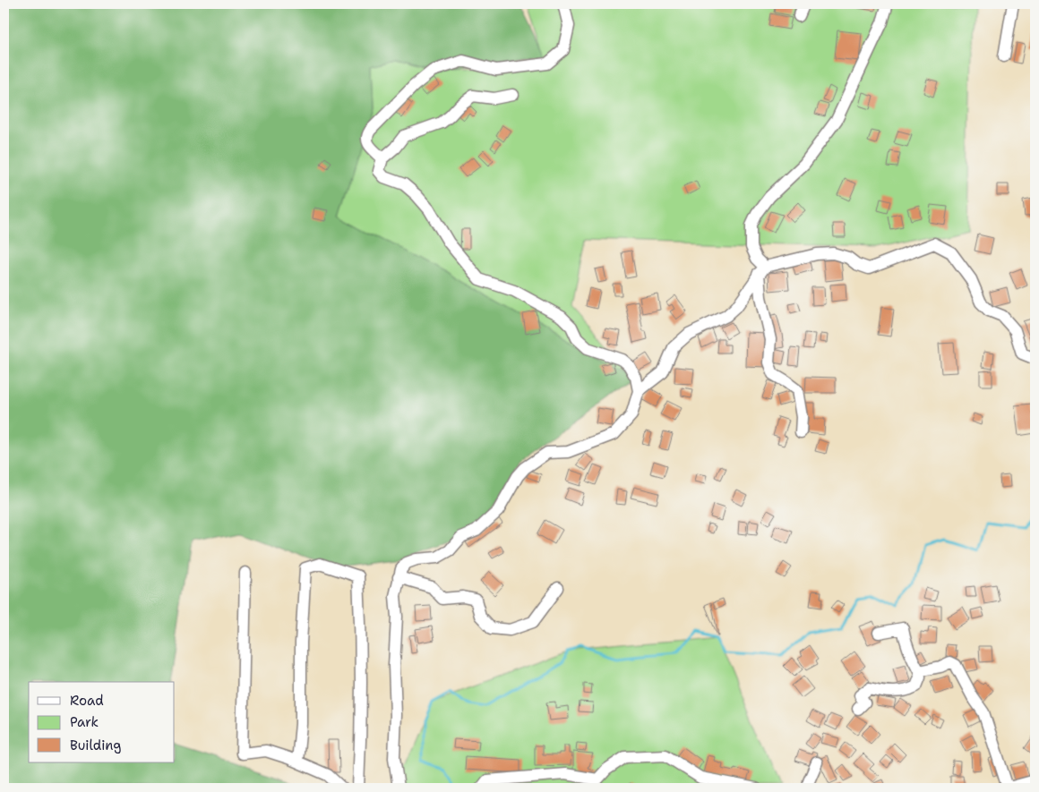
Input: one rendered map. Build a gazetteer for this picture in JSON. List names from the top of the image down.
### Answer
{
  "legend": ["Road", "Park", "Building"]
}
